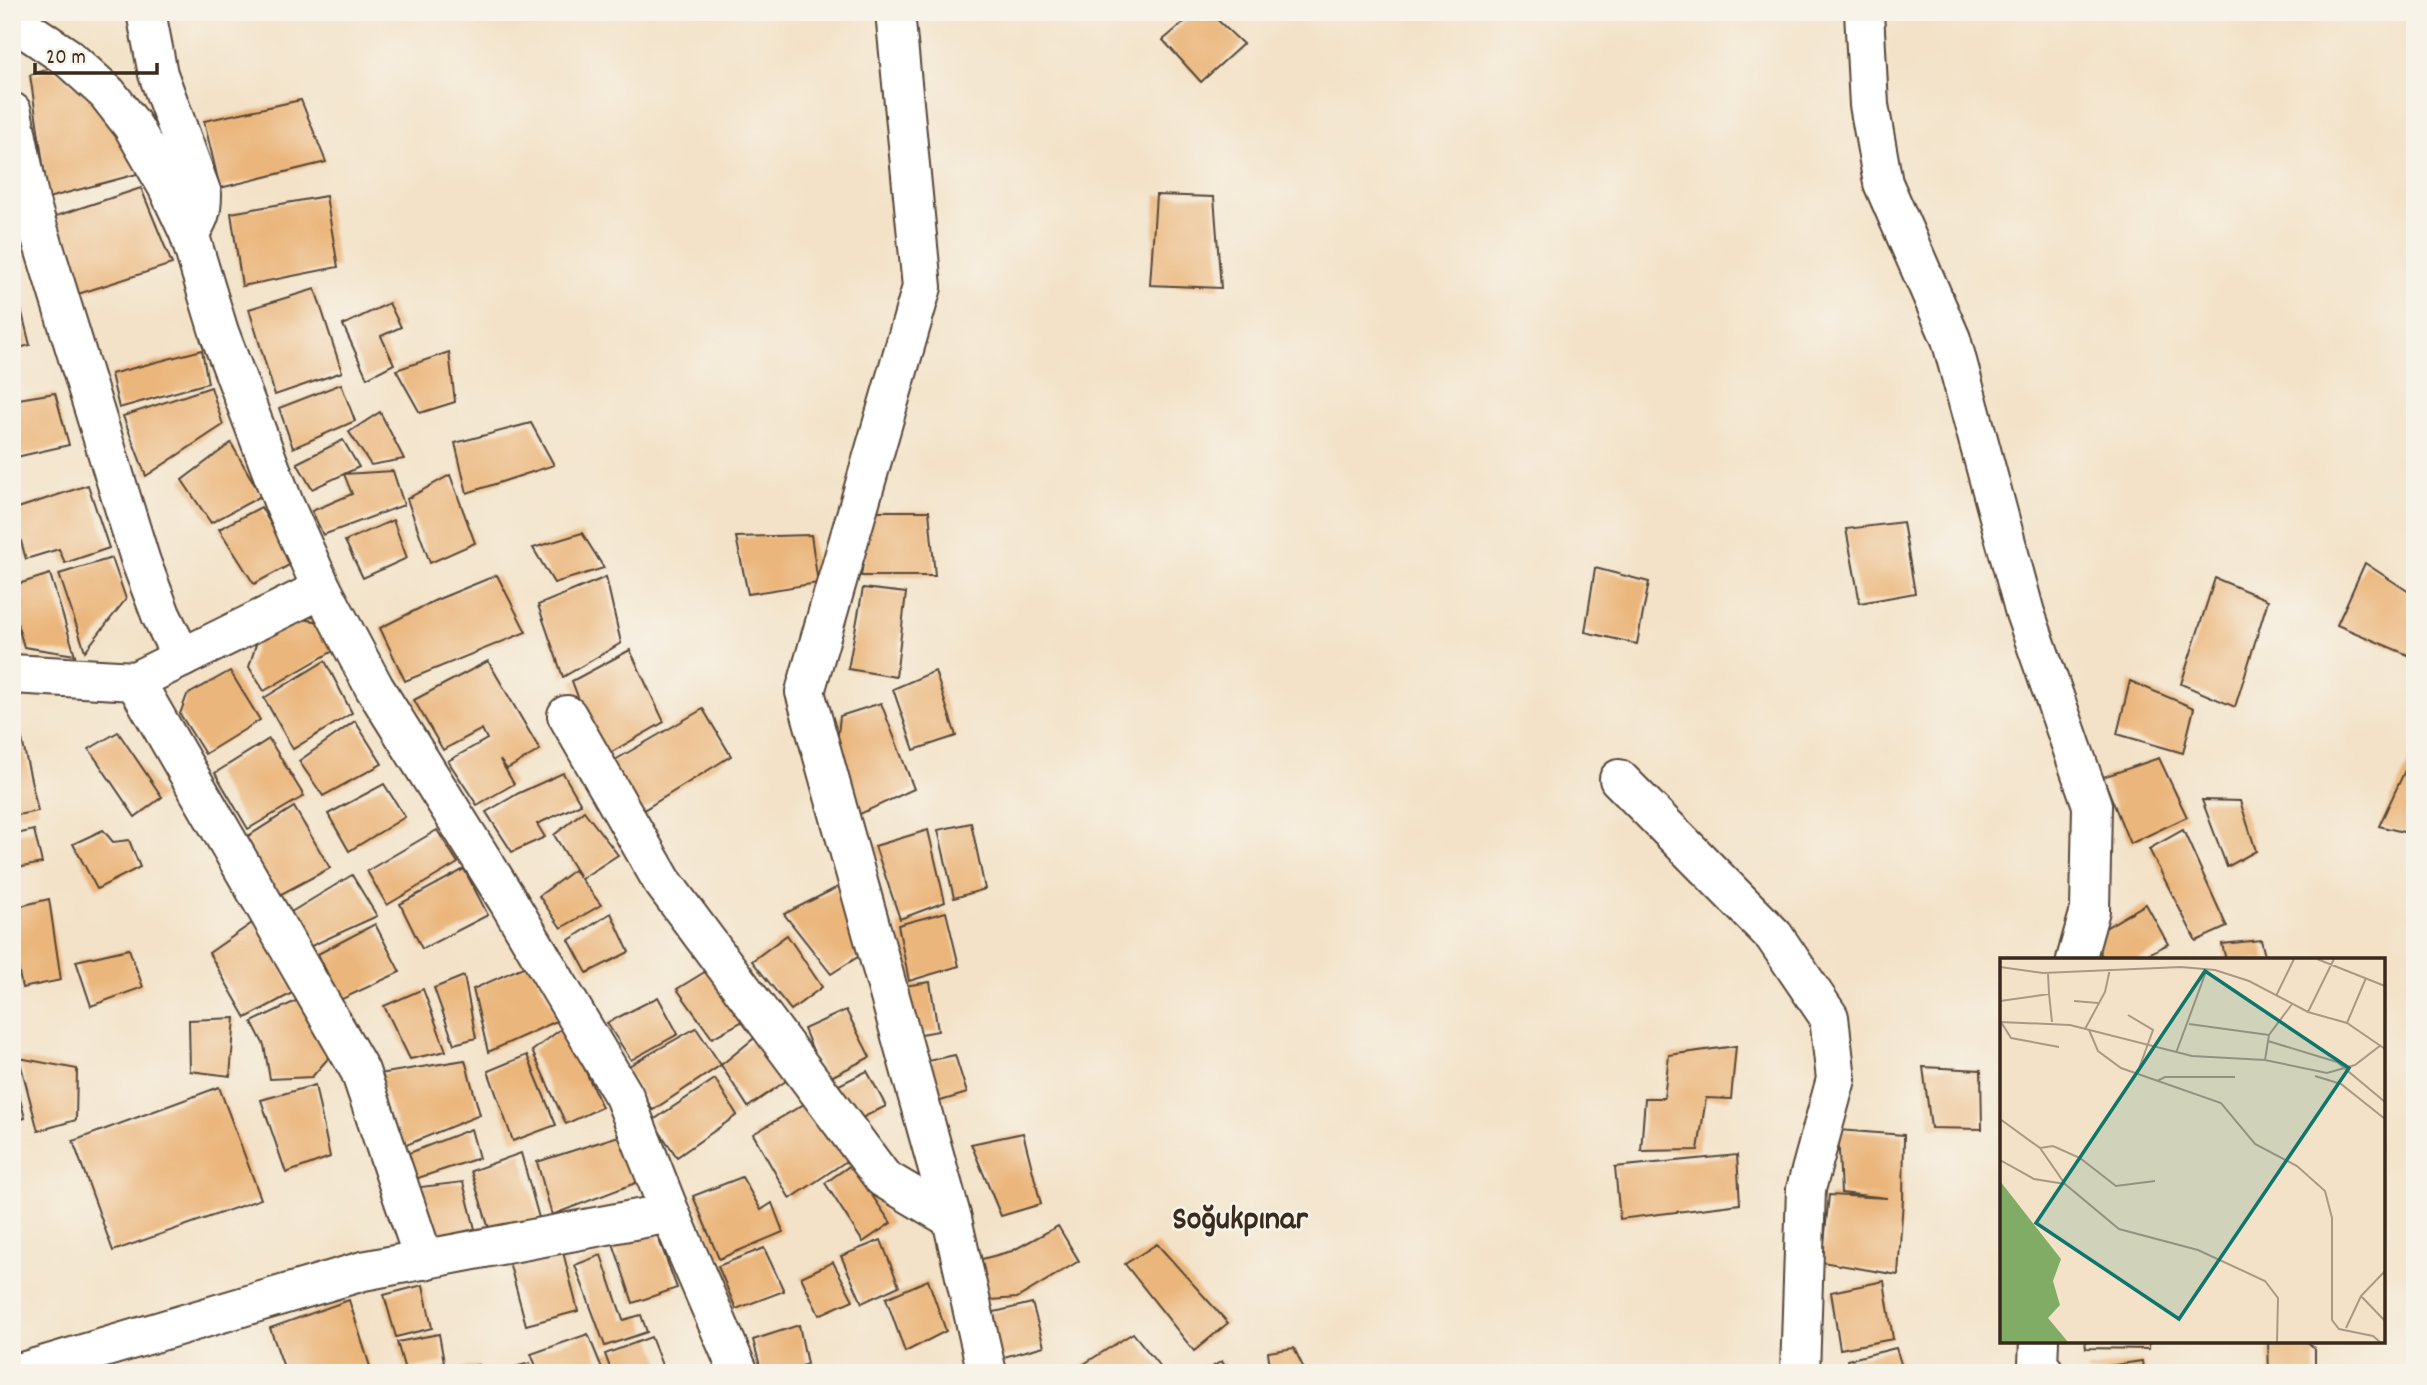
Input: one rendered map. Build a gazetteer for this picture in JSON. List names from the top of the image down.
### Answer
{
  "districts": ["Soğukpınar"],
  "scale_bar": "20 m"
}
